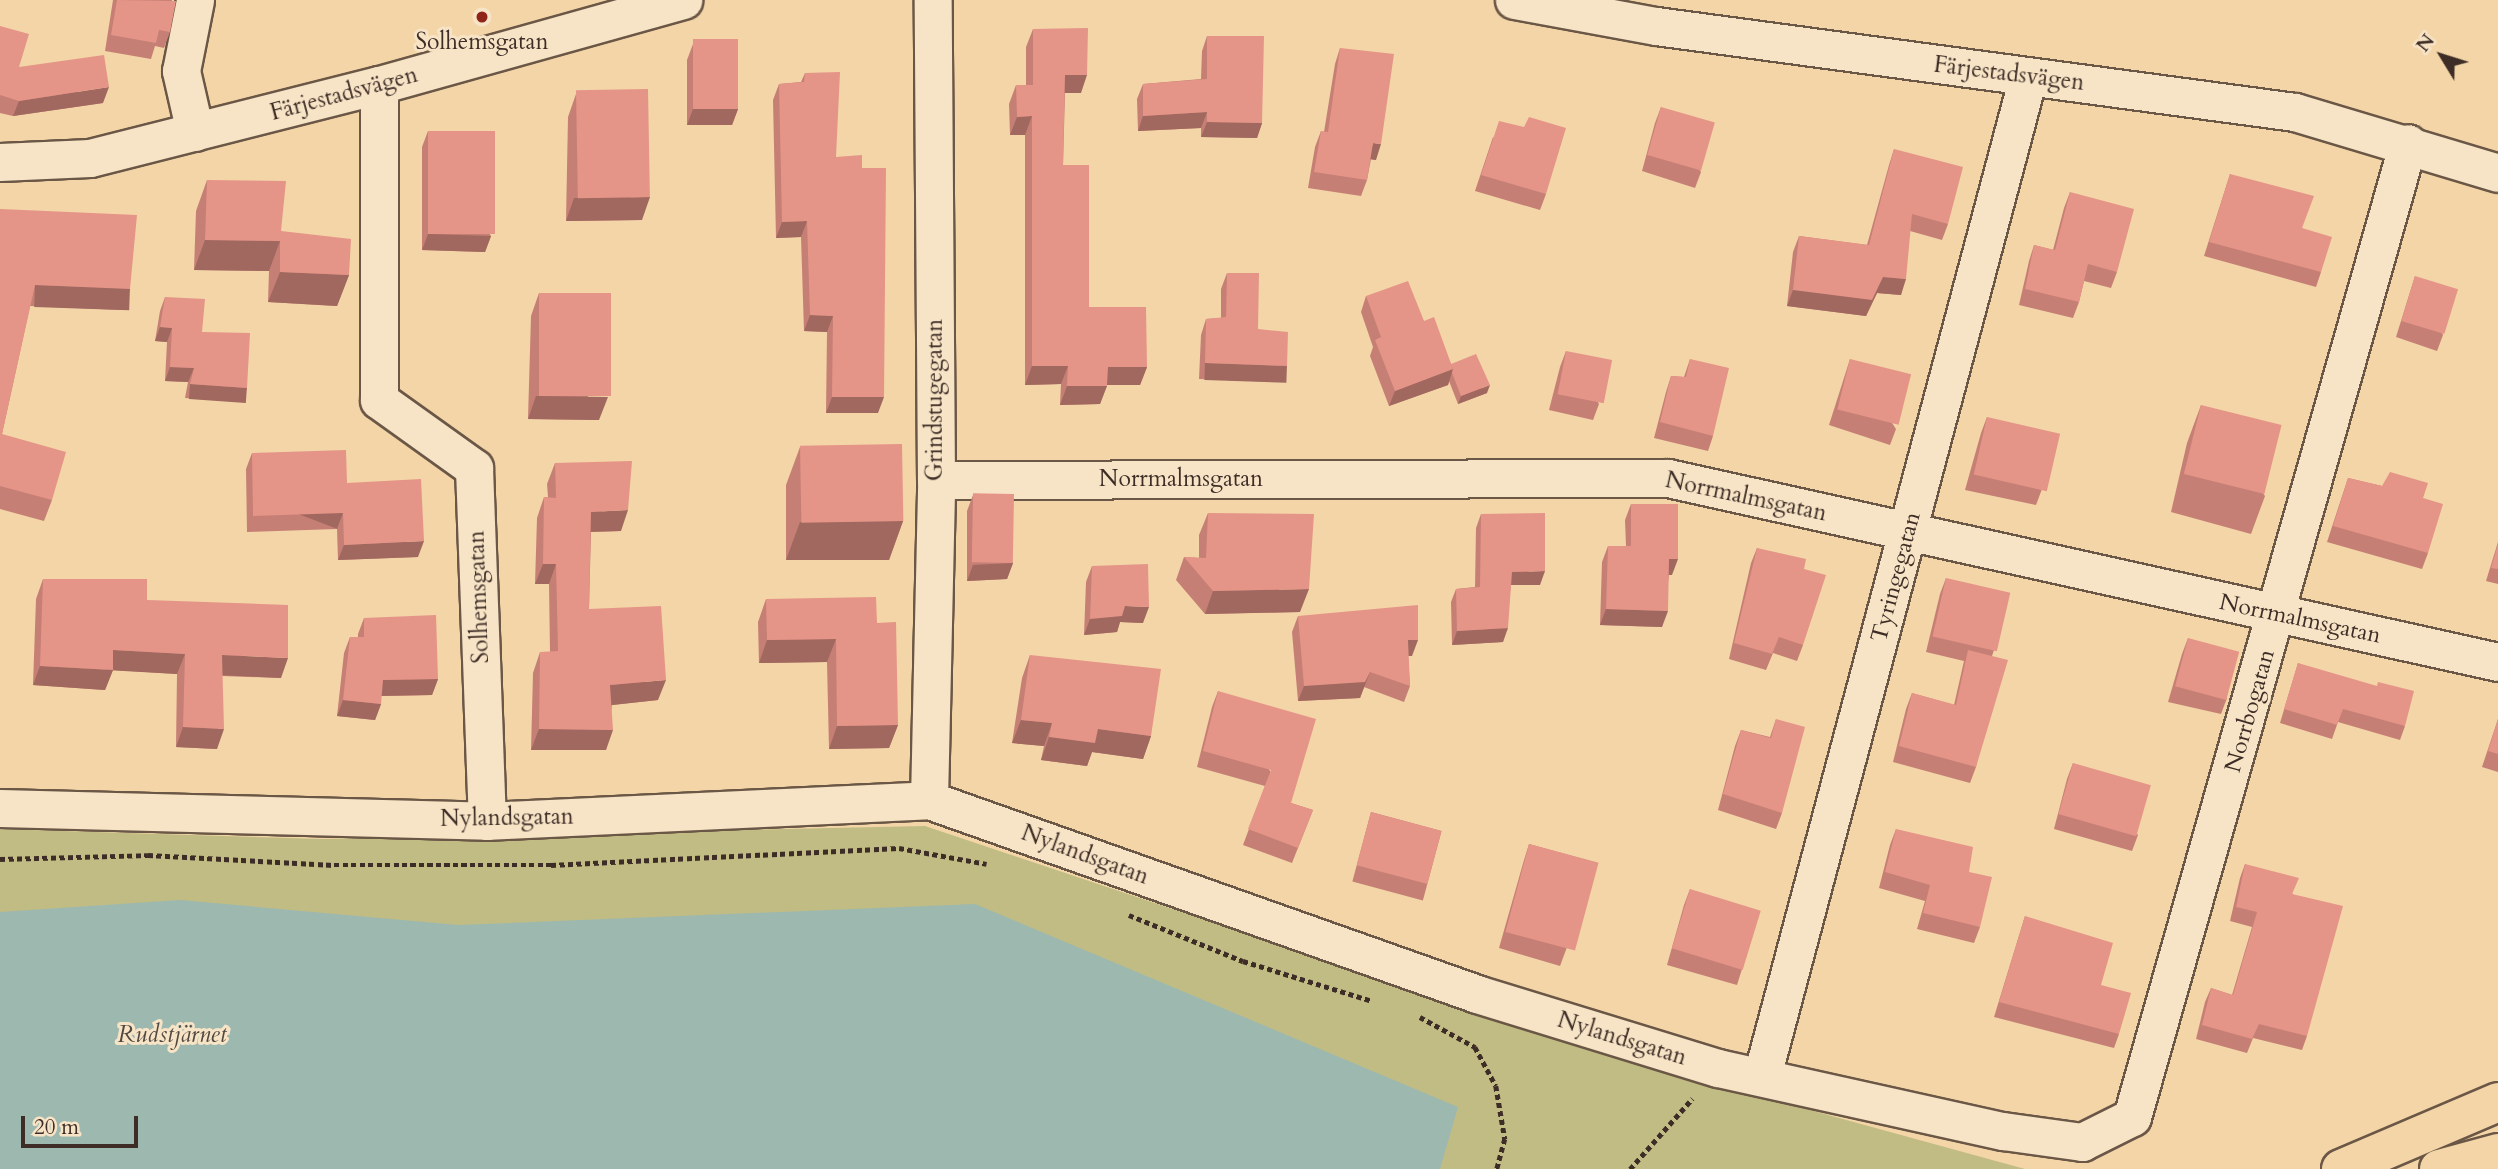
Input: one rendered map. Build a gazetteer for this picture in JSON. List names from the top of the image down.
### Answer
{
  "streets": {
    "street": [
      "Färjestadsvägen",
      "Grindstugegatan",
      "Norrmalmsgatan",
      "Tyringegatan",
      "Solhemsgatan",
      "Norrbogatan",
      "Nylandsgatan"
    ]
  },
  "crossings": [
    ["Färjestadsvägen", "Tyringegatan"],
    ["Färjestadsvägen", "Solhemsgatan"],
    ["Färjestadsvägen", "Norrbogatan"],
    ["Grindstugegatan", "Norrmalmsgatan"],
    ["Grindstugegatan", "Nylandsgatan"],
    ["Norrmalmsgatan", "Tyringegatan"],
    ["Norrmalmsgatan", "Norrbogatan"],
    ["Tyringegatan", "Nylandsgatan"],
    ["Solhemsgatan", "Nylandsgatan"],
    ["Norrbogatan", "Nylandsgatan"]
  ],
  "water": ["Rudstjärnet"],
  "places": ["Solhemsgatan"],
  "scale_bar": "20 m",
  "north": "top left"
}
